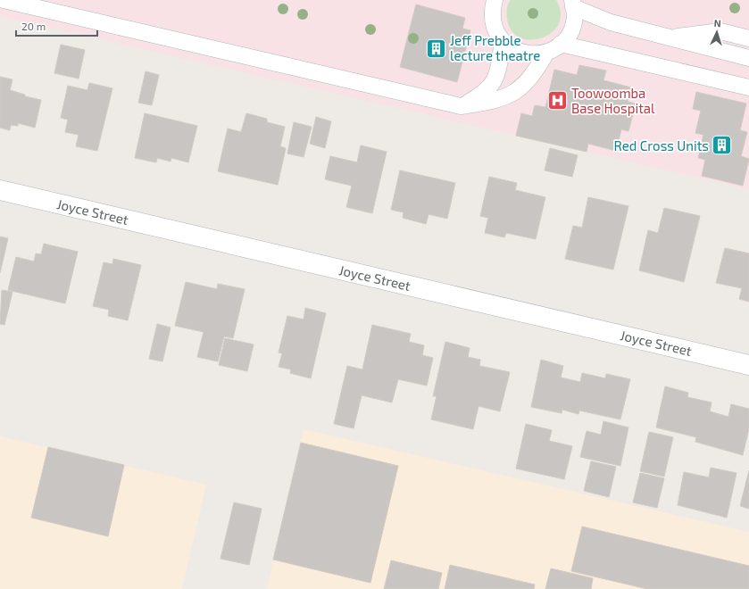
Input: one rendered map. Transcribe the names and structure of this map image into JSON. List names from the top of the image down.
{
  "streets": {
    "street": ["Joyce Street"]
  },
  "places": {
    "building": ["Jeff Prebble lecture theatre", "Red Cross Units"],
    "hospital": ["Toowoomba Base Hospital"]
  },
  "scale_bar": "20 m",
  "north": "top"
}
